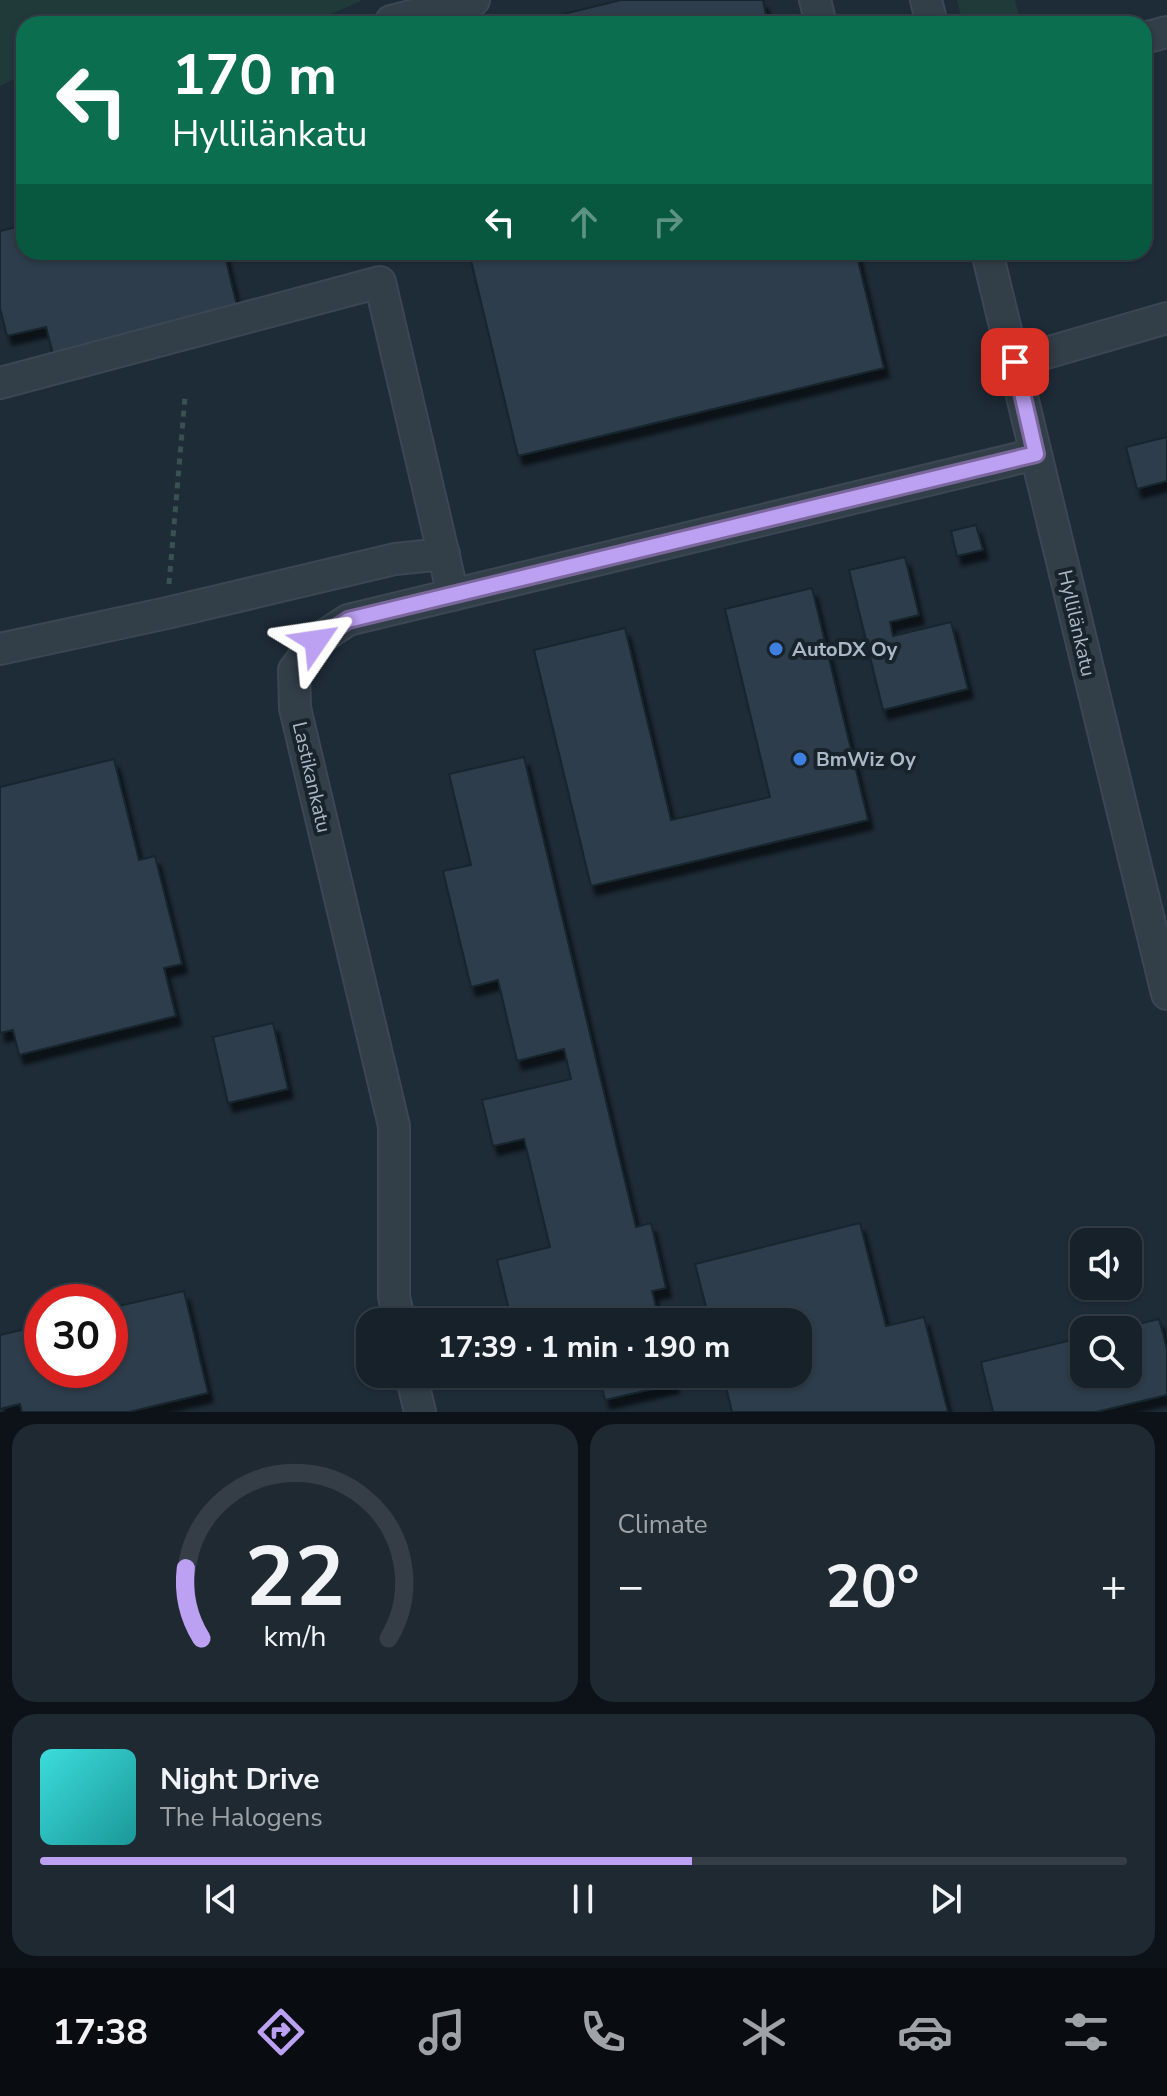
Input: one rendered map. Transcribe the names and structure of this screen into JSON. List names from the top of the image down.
{
  "streets": {
    "street": ["Hyllilänkatu", "Lastikankatu"]
  },
  "crossings": [
    ["Hyllilänkatu", "Lastikankatu"]
  ],
  "places": ["AutoDX Oy", "BmWiz Oy"],
  "page": {
    "turn": ["170 m", "Hyllilänkatu"],
    "limit": "30",
    "trip": "17:39 · 1 min · 190 m",
    "tile": "Climate",
    "heat": ["−", "20°", "+"],
    "song": ["Night Drive", "The Halogens"],
    "tabs": "17:38",
    "gauge": ["22", "km/h"]
  }
}
